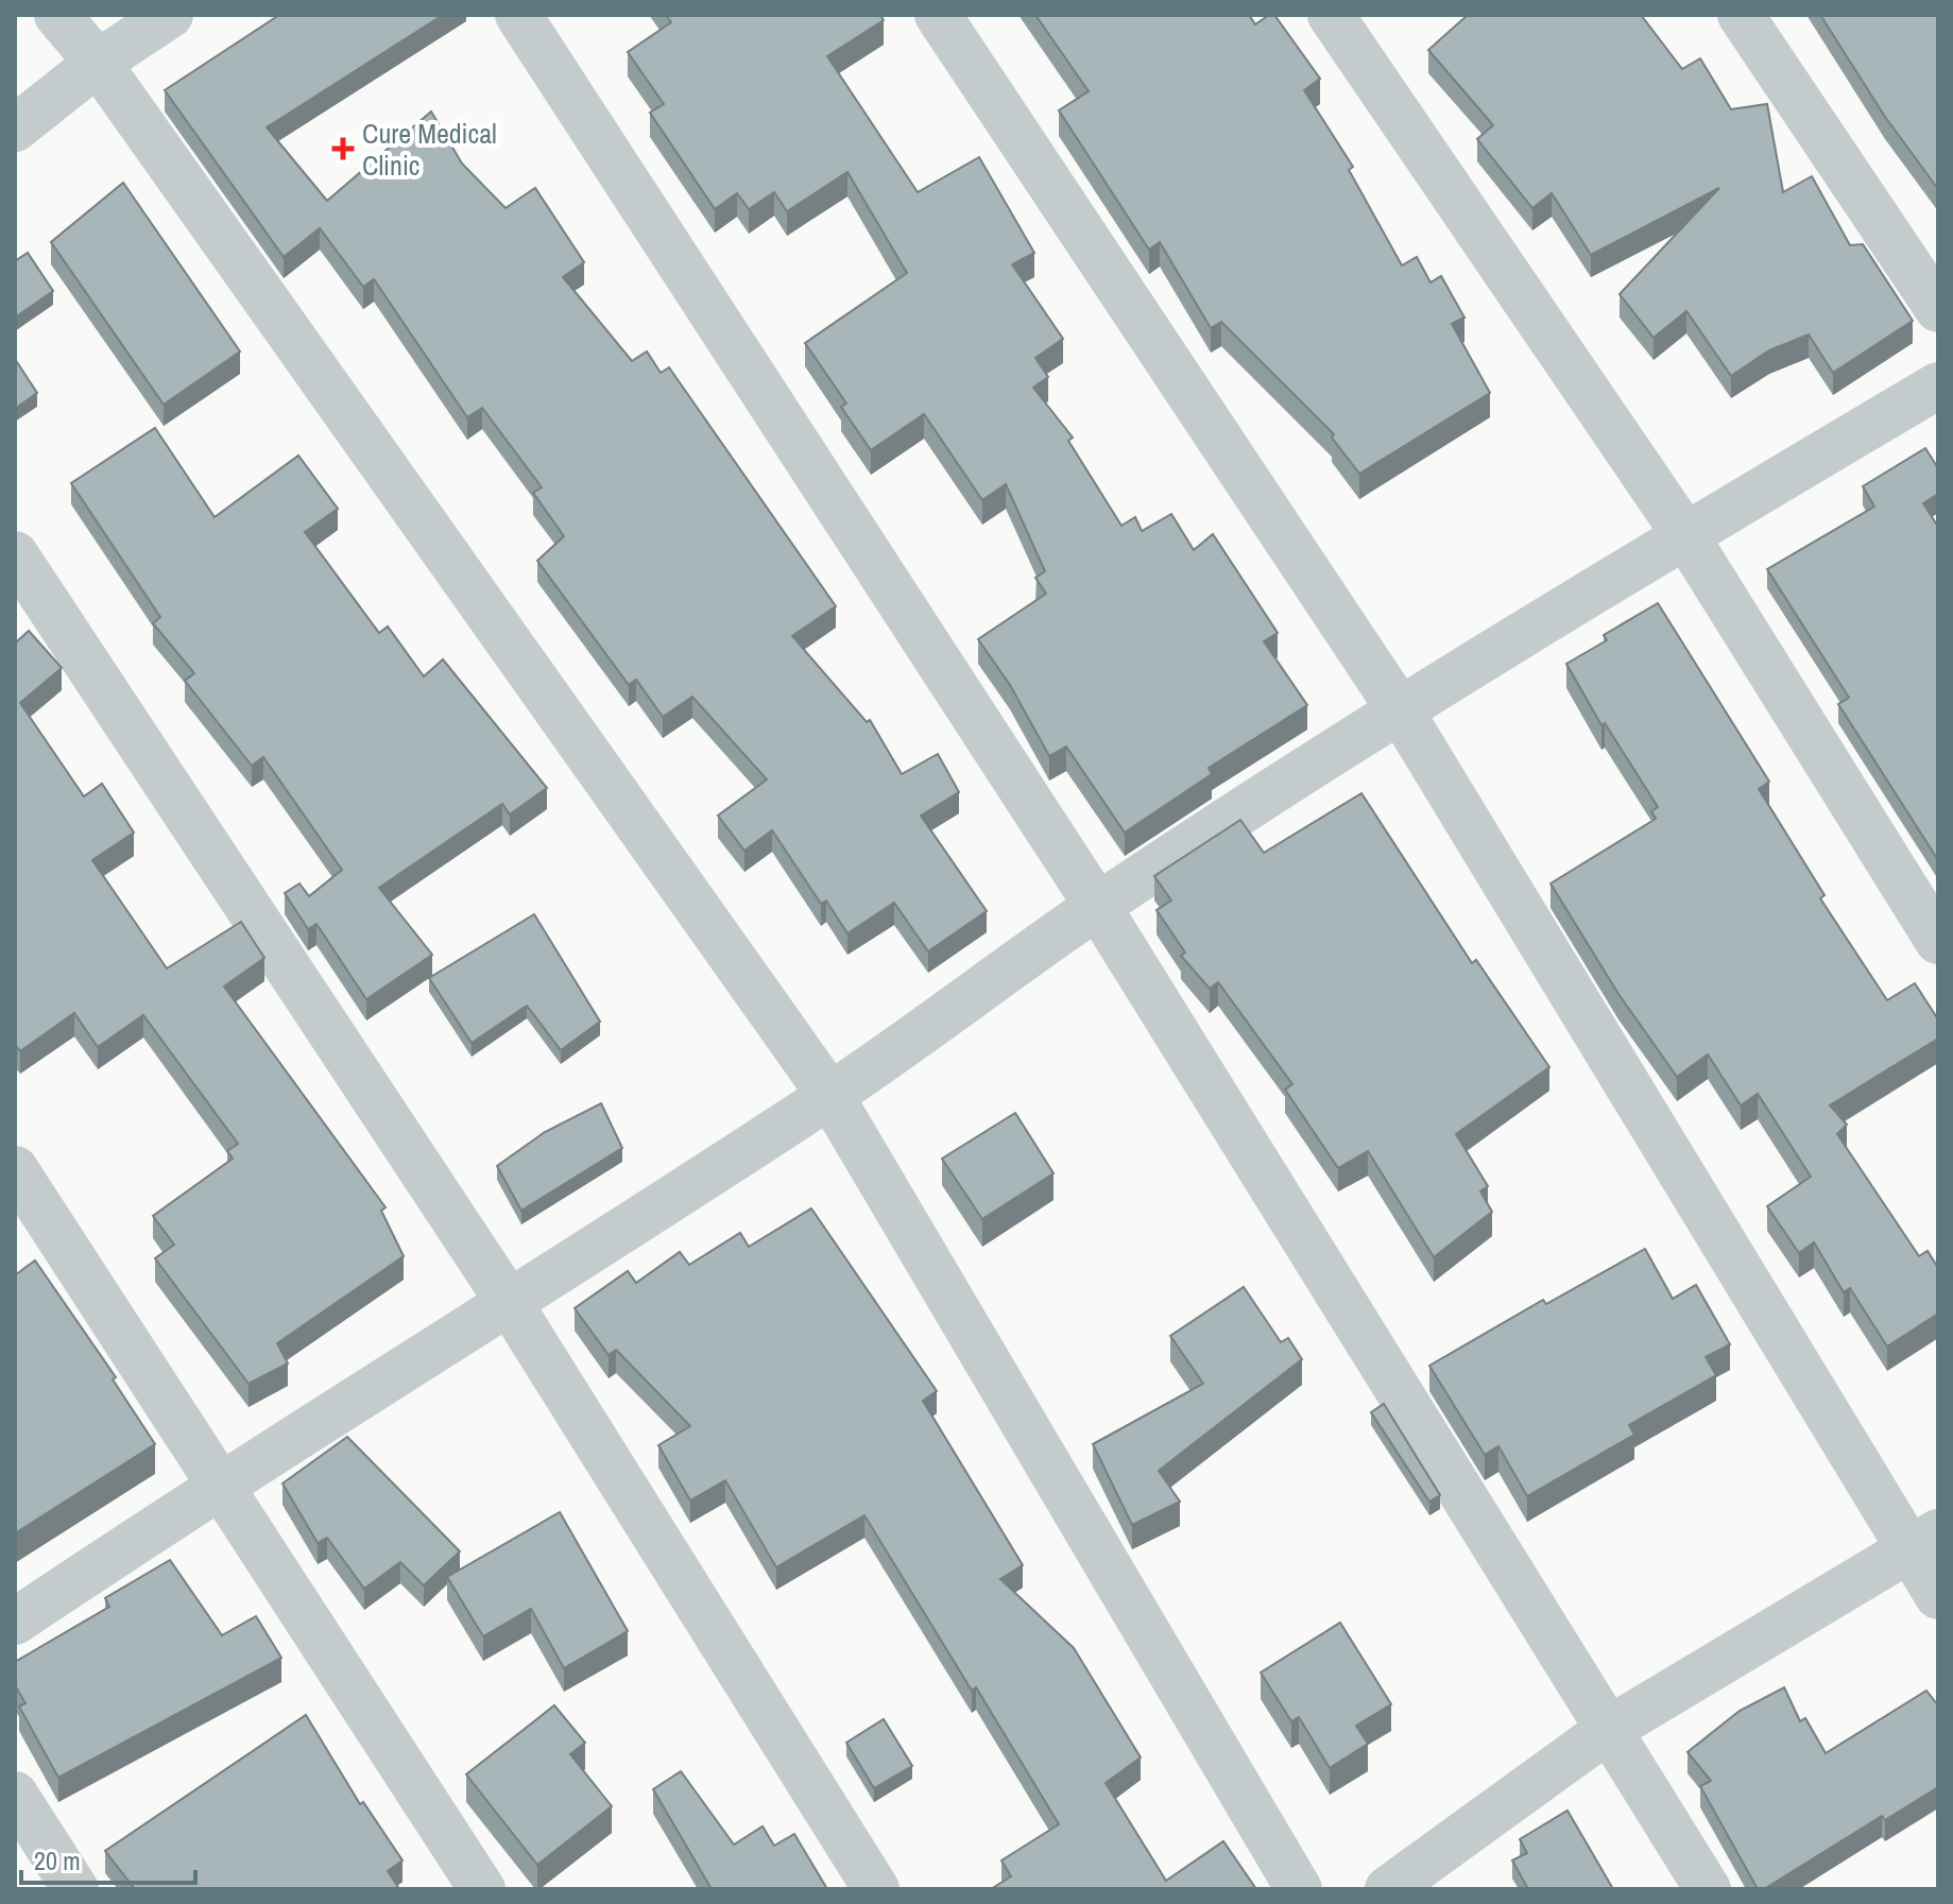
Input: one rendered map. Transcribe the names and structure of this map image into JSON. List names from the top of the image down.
{
  "places": {
    "health": ["Cure Medical Clinic"]
  },
  "scale_bar": "20 m"
}
